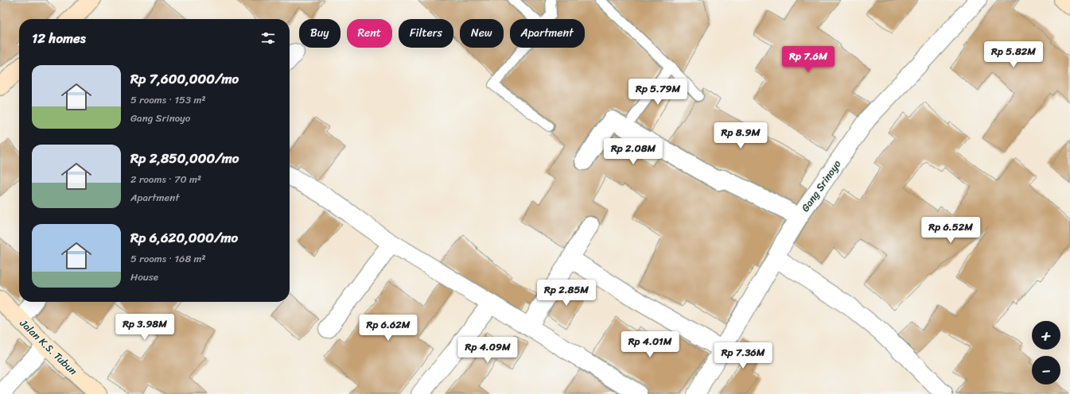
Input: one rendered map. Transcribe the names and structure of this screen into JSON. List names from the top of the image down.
{
  "streets": {
    "street": ["Gang Srinoyo", "Jalan K.S. Tubun"]
  },
  "page": {
    "chip": [
      "Buy",
      "Rent",
      "Filters",
      "New",
      "Apartment"
    ],
    "heading": "12 homes",
    "price": [
      "Rp 5.82M",
      "Rp 7.6M",
      "Rp 5.79M",
      "Rp 8.9M",
      "Rp 2.08M",
      "Rp 6.52M",
      "Rp 2.85M",
      "Rp 3.98M",
      "Rp 6.62M",
      "Rp 4.01M",
      "Rp 4.09M",
      "Rp 7.36M"
    ],
    "list": [
      {
        "name": "Rp 7,600,000/mo",
        "note": "5 rooms · 153 m² · Gang Srinoyo"
      },
      {
        "name": "Rp 2,850,000/mo",
        "note": "2 rooms · 70 m² · Apartment"
      },
      {
        "name": "Rp 6,620,000/mo",
        "note": "5 rooms · 168 m² · House"
      }
    ],
    "map_buttons": ["+", "−"]
  }
}
